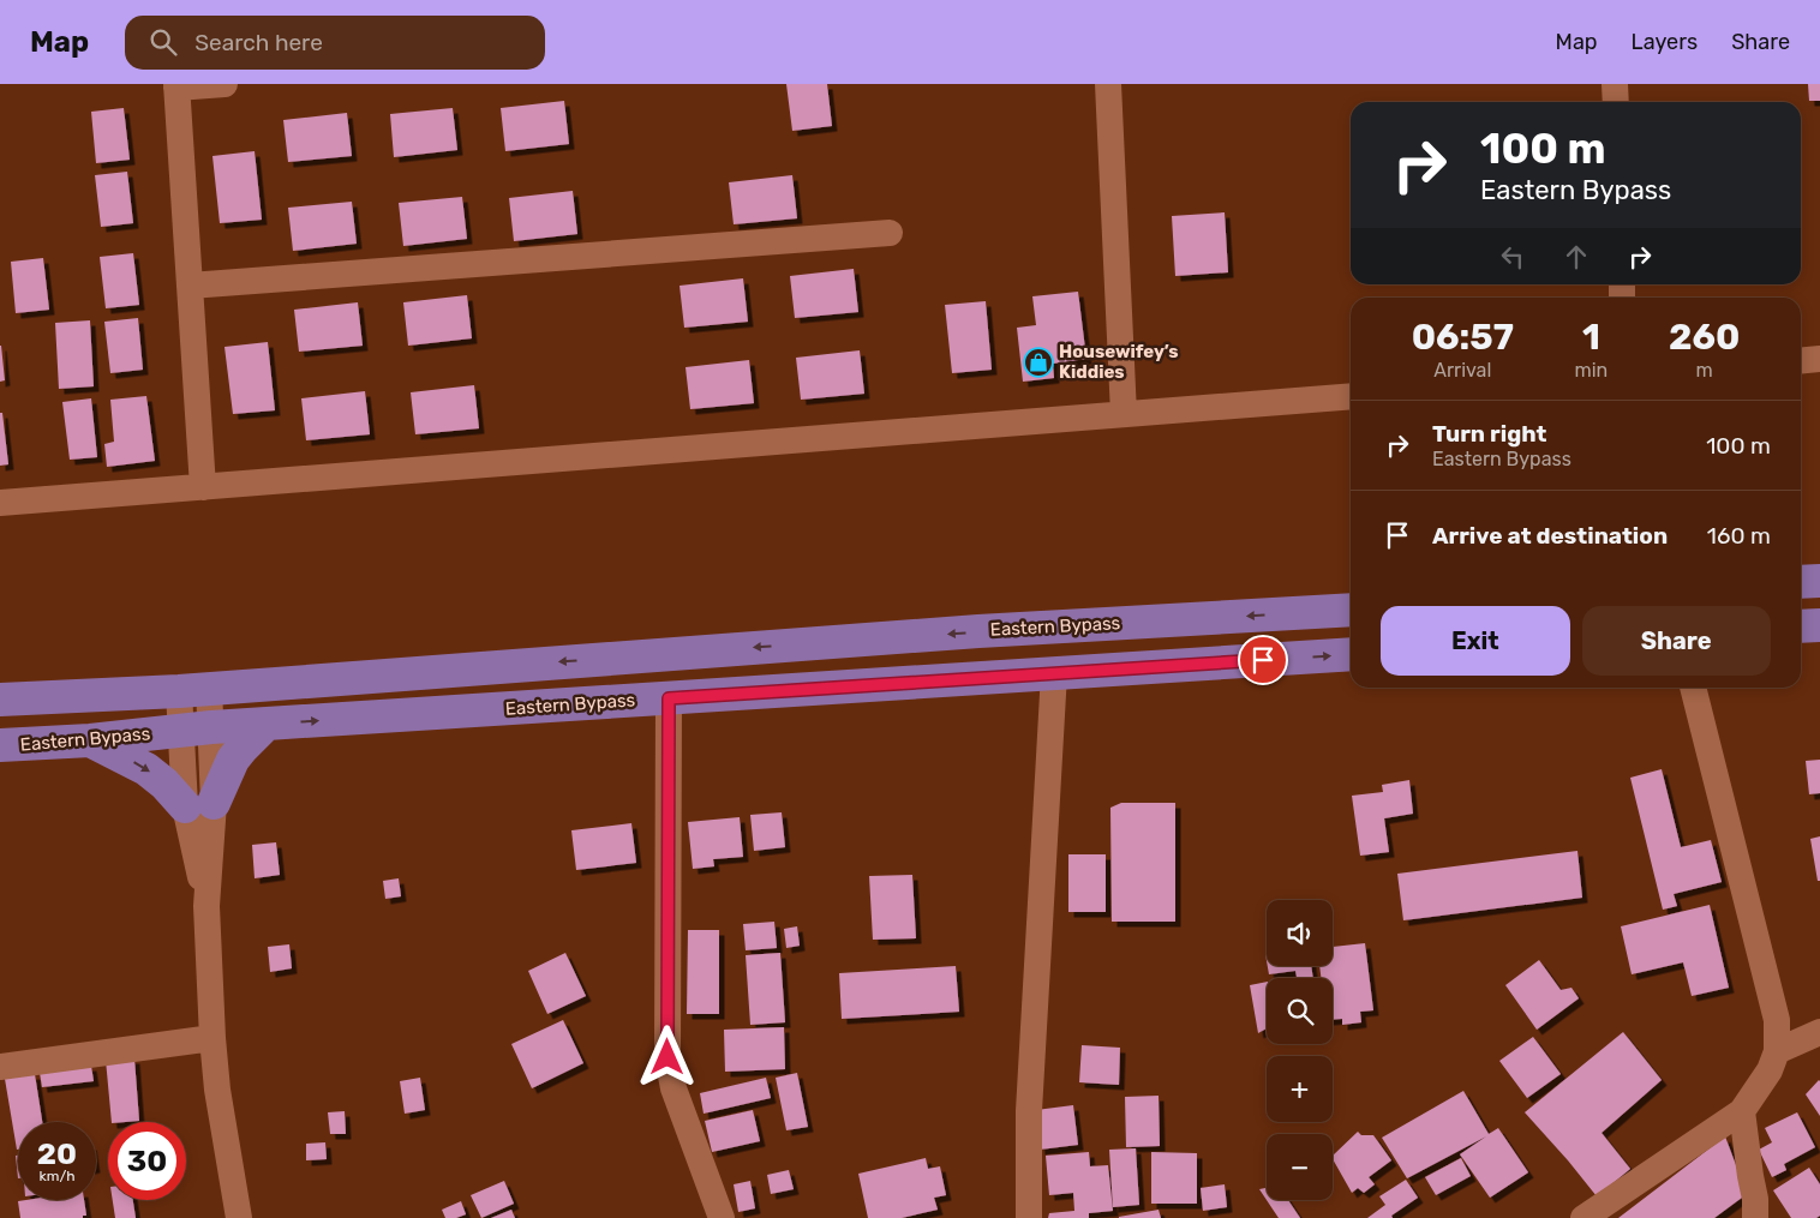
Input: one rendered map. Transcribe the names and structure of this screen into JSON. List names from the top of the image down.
{
  "streets": {
    "main road": ["Eastern Bypass"]
  },
  "places": {
    "shop": ["Housewifey’s Kiddies"]
  },
  "page": {
    "header": "Map",
    "search": "Search here",
    "nav": ["Map", "Layers", "Share"],
    "turn": ["100 m", "Eastern Bypass"],
    "eta": [
      "06:57",
      "Arrival",
      "1",
      "min",
      "260",
      "m"
    ],
    "list": [
      {
        "name": "Turn right",
        "note": "Eastern Bypass",
        "value": "100 m"
      },
      {
        "name": "Arrive at destination",
        "value": "160 m"
      }
    ],
    "buttons": ["Exit", "Share"],
    "map_buttons": ["+", "−"],
    "speed": "20 km/h",
    "limit": "30"
  }
}
